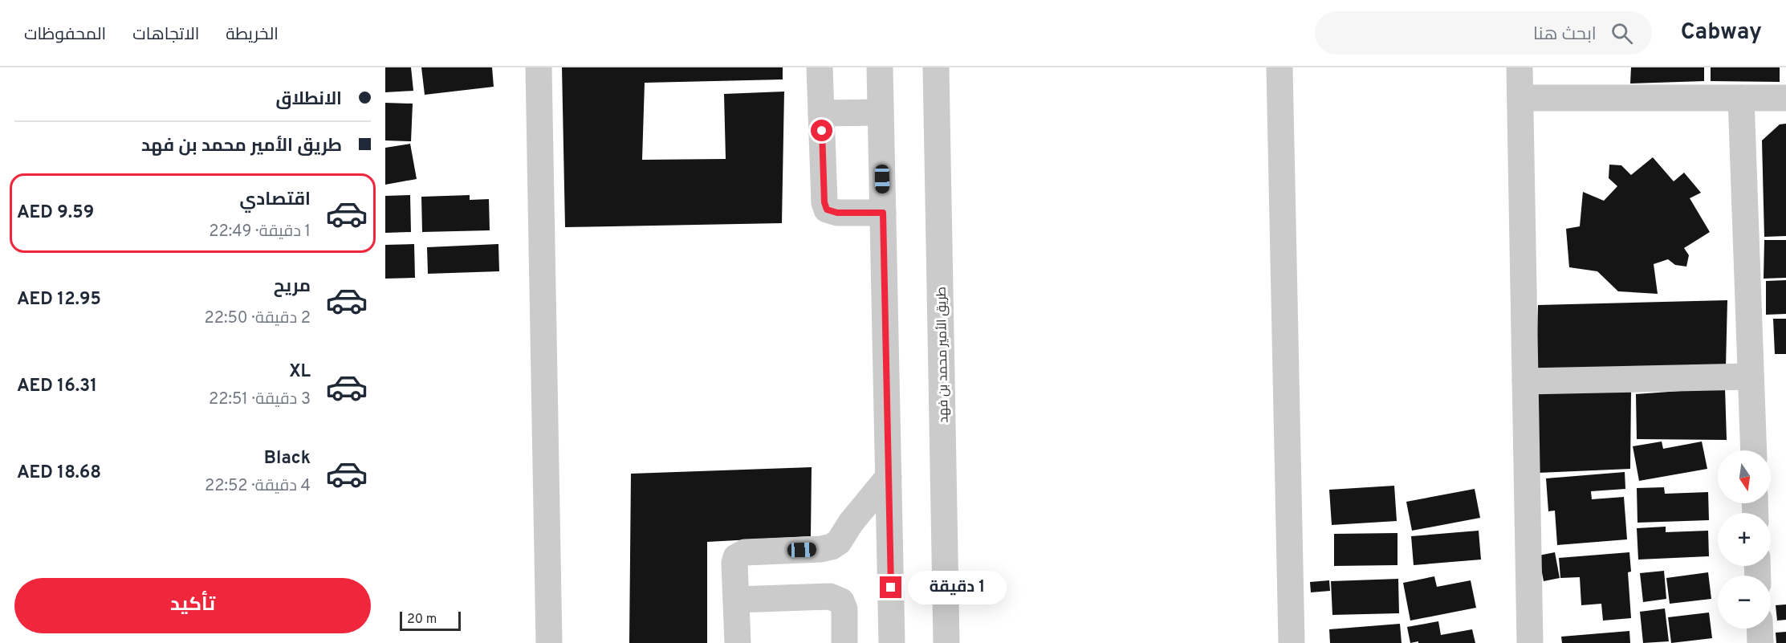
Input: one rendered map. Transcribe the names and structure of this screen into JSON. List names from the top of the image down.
{
  "streets": {
    "street": ["طريق الأمير محمد بن فهد"]
  },
  "scale_bar": "20 m",
  "north": "bottom",
  "page": {
    "header": "Cabway",
    "search": "ابحث هنا",
    "nav": ["الخريطة", "الاتجاهات", "المحفوظات"],
    "banner": ["الانطلاق", "طريق الأمير محمد بن فهد"],
    "list": [
      {
        "name": "اقتصادي",
        "note": "1 دقيقة · 22:49",
        "value": "AED 9.59"
      },
      {
        "name": "مريح",
        "note": "2 دقيقة · 22:50",
        "value": "AED 12.95"
      },
      {
        "name": "XL",
        "note": "3 دقيقة · 22:51",
        "value": "AED 16.31"
      },
      {
        "name": "Black",
        "note": "4 دقيقة · 22:52",
        "value": "AED 18.68"
      }
    ],
    "map_buttons": ["+", "−"],
    "buttons": "تأكيد",
    "bubble": "1 دقيقة",
    "scale": "20 m"
  }
}
